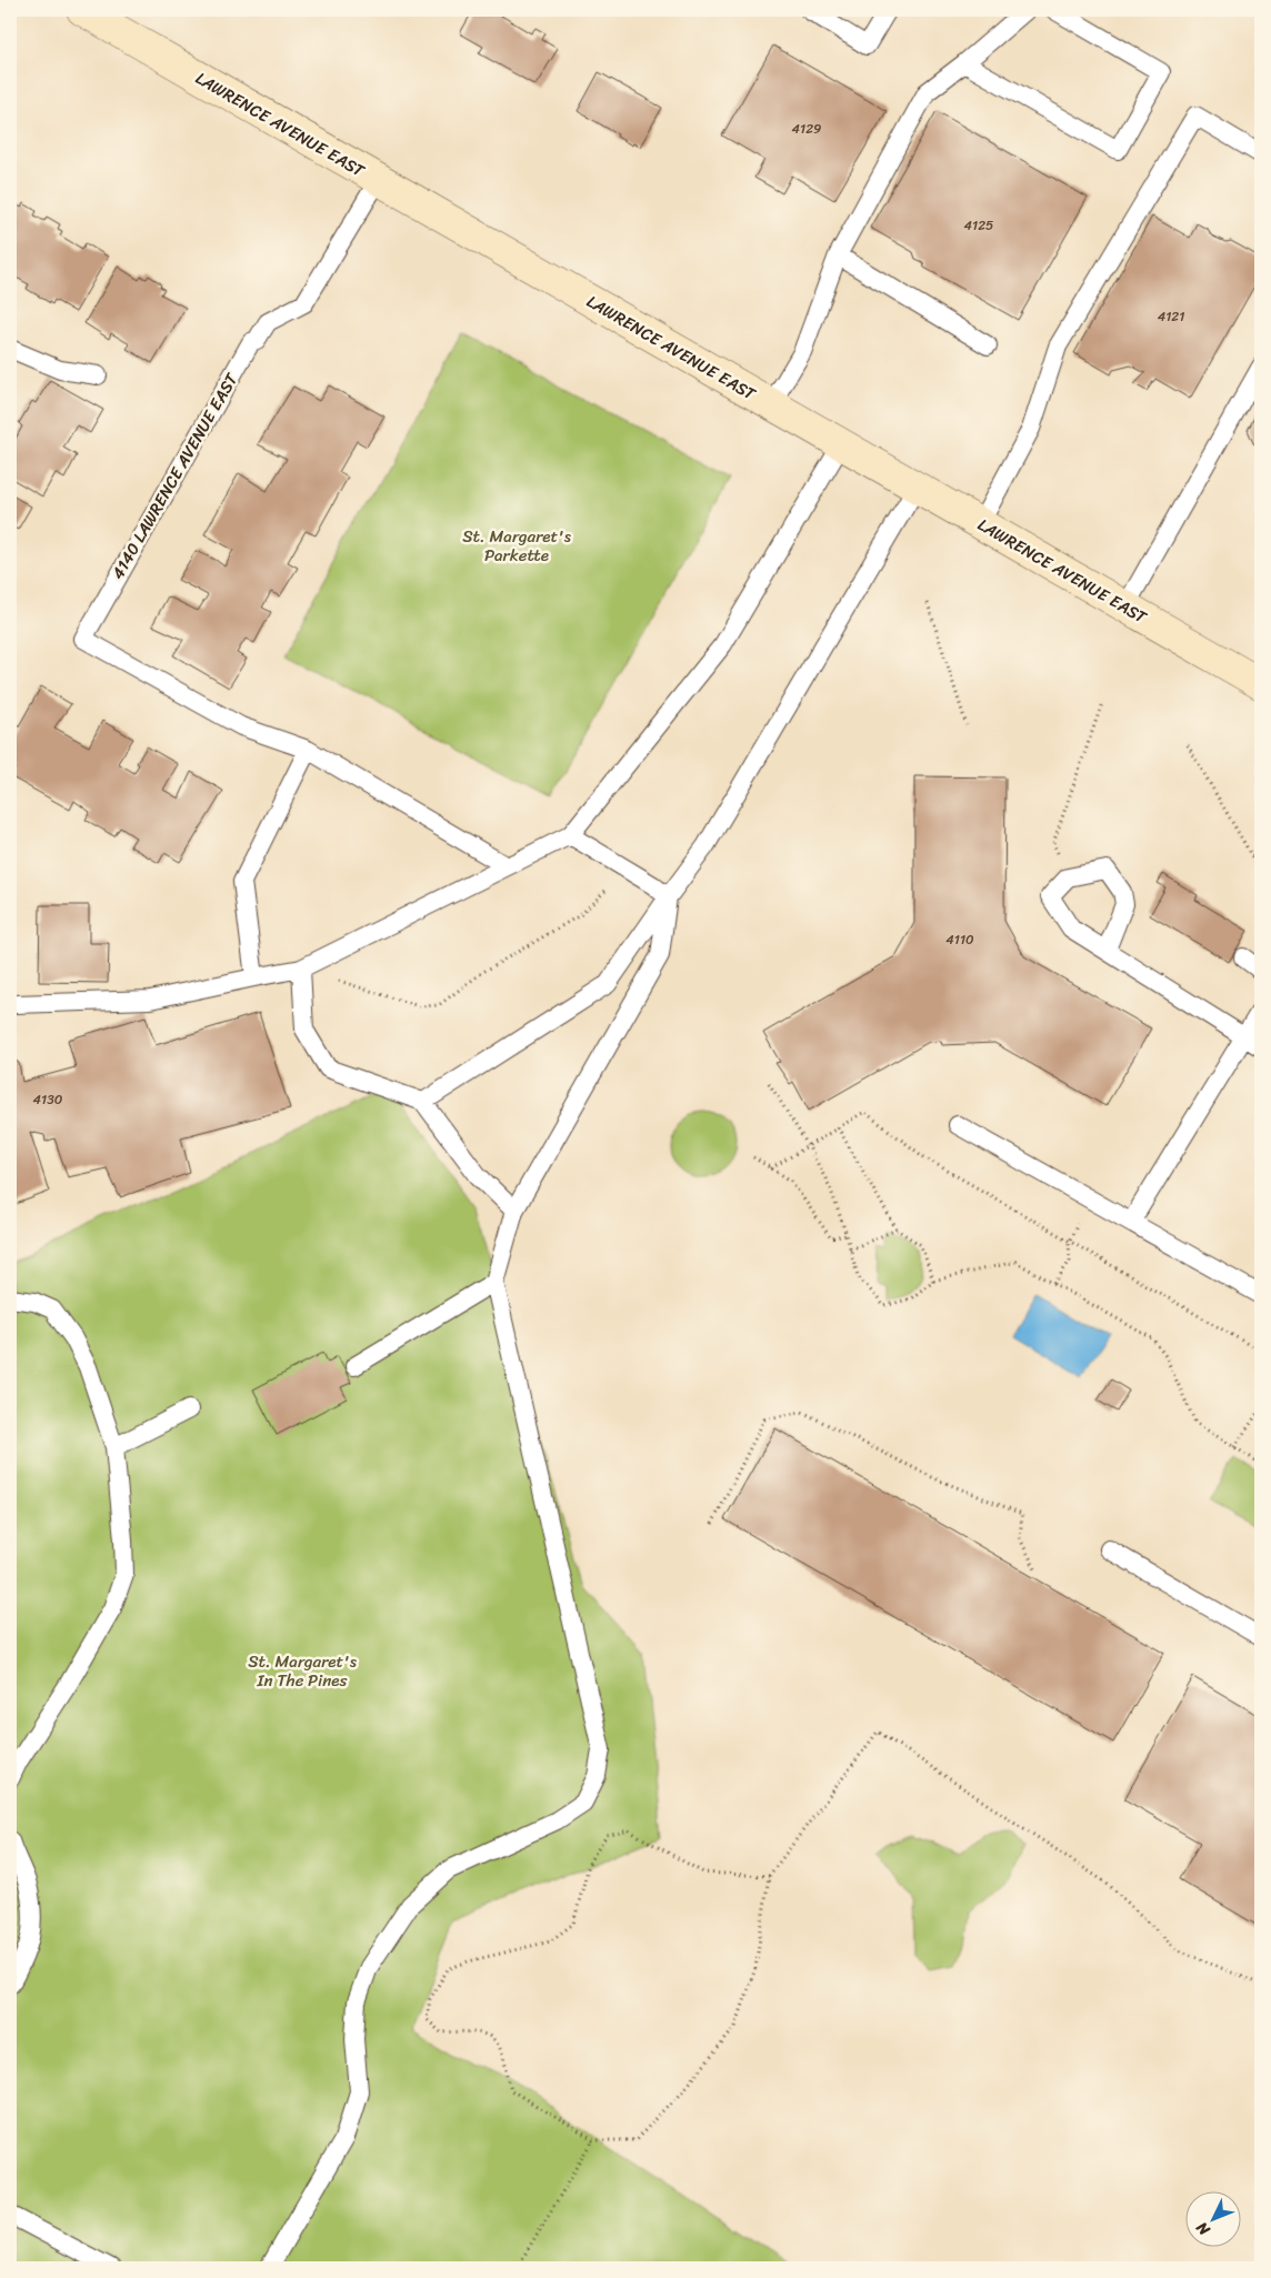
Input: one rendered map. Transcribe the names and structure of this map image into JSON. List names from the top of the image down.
{
  "streets": {
    "main road": ["LAWRENCE AVENUE EAST"],
    "lane": ["4140 LAWRENCE AVENUE EAST"]
  },
  "crossings": [
    ["LAWRENCE AVENUE EAST", "4140 LAWRENCE AVENUE EAST"]
  ],
  "parks": ["St. Margaret's Parkette", "St. Margaret's In The Pines"],
  "house_numbers": [
    "4129",
    "4125",
    "4121",
    "4110",
    "4130"
  ],
  "north": "bottom left"
}
